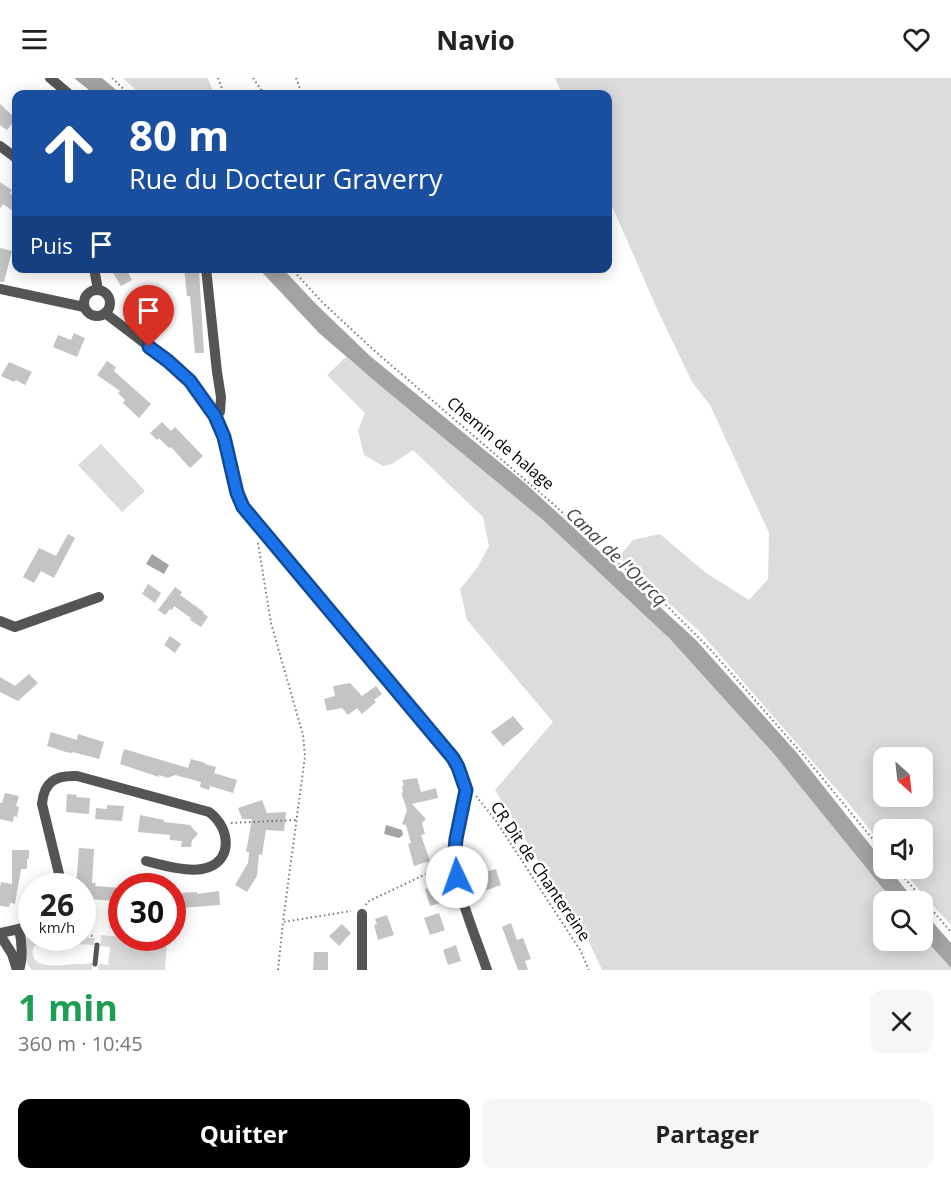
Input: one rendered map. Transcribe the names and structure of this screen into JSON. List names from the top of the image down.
{
  "streets": {
    "path": ["Chemin de halage", "CR Dit de Chantereine"]
  },
  "water": ["Canal de l'Ourcq"],
  "north": "bottom right",
  "page": {
    "header": "Navio",
    "turn": ["80 m", "Rue du Docteur Graverry"],
    "then": "Puis",
    "speed": "26 km/h",
    "limit": "30",
    "heading": ["1 min", "360 m · 10:45"],
    "buttons": ["Quitter", "Partager"]
  }
}
